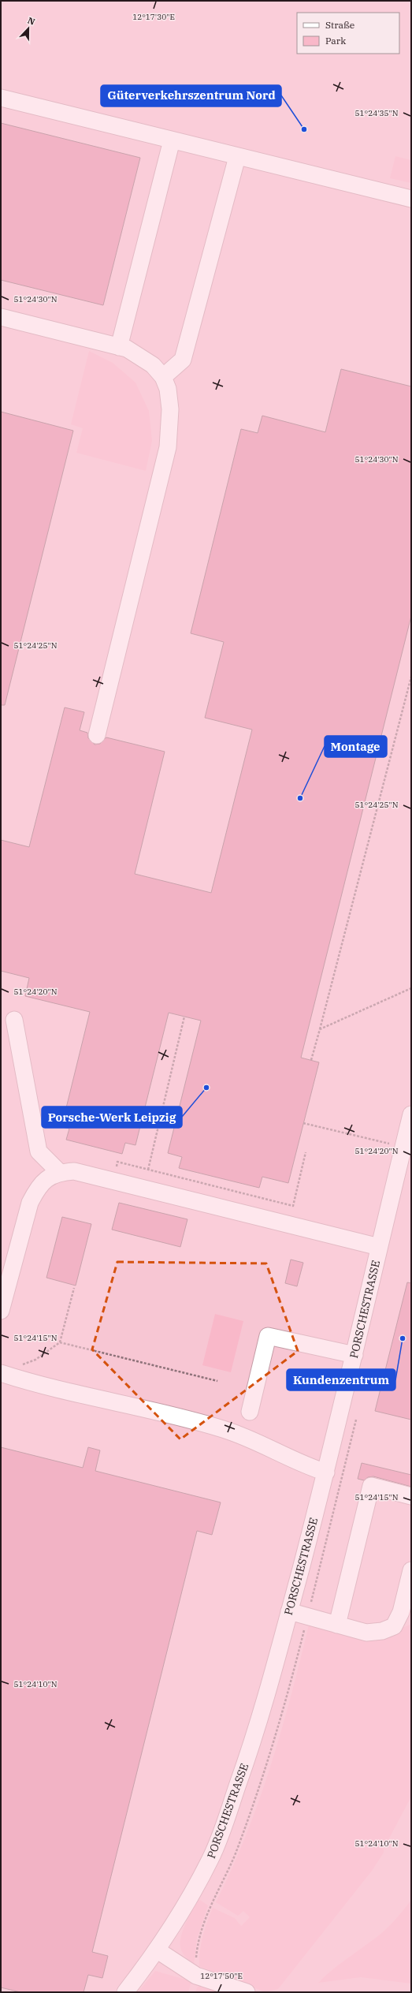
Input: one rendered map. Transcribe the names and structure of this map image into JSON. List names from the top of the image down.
{
  "streets": {
    "street": ["PORSCHESTRASSE"]
  },
  "places": [
    "Güterverkehrszentrum Nord",
    "Montage",
    "Porsche-Werk Leipzig",
    "Kundenzentrum"
  ],
  "legend": ["Straße", "Park"],
  "north": "top",
  "coordinates": [
    "12°17'30\"E",
    "51°24'35\"N",
    "51°24'30\"N",
    "51°24'25\"N",
    "51°24'20\"N",
    "51°24'15\"N",
    "51°24'10\"N",
    "12°17'50\"E"
  ]
}
